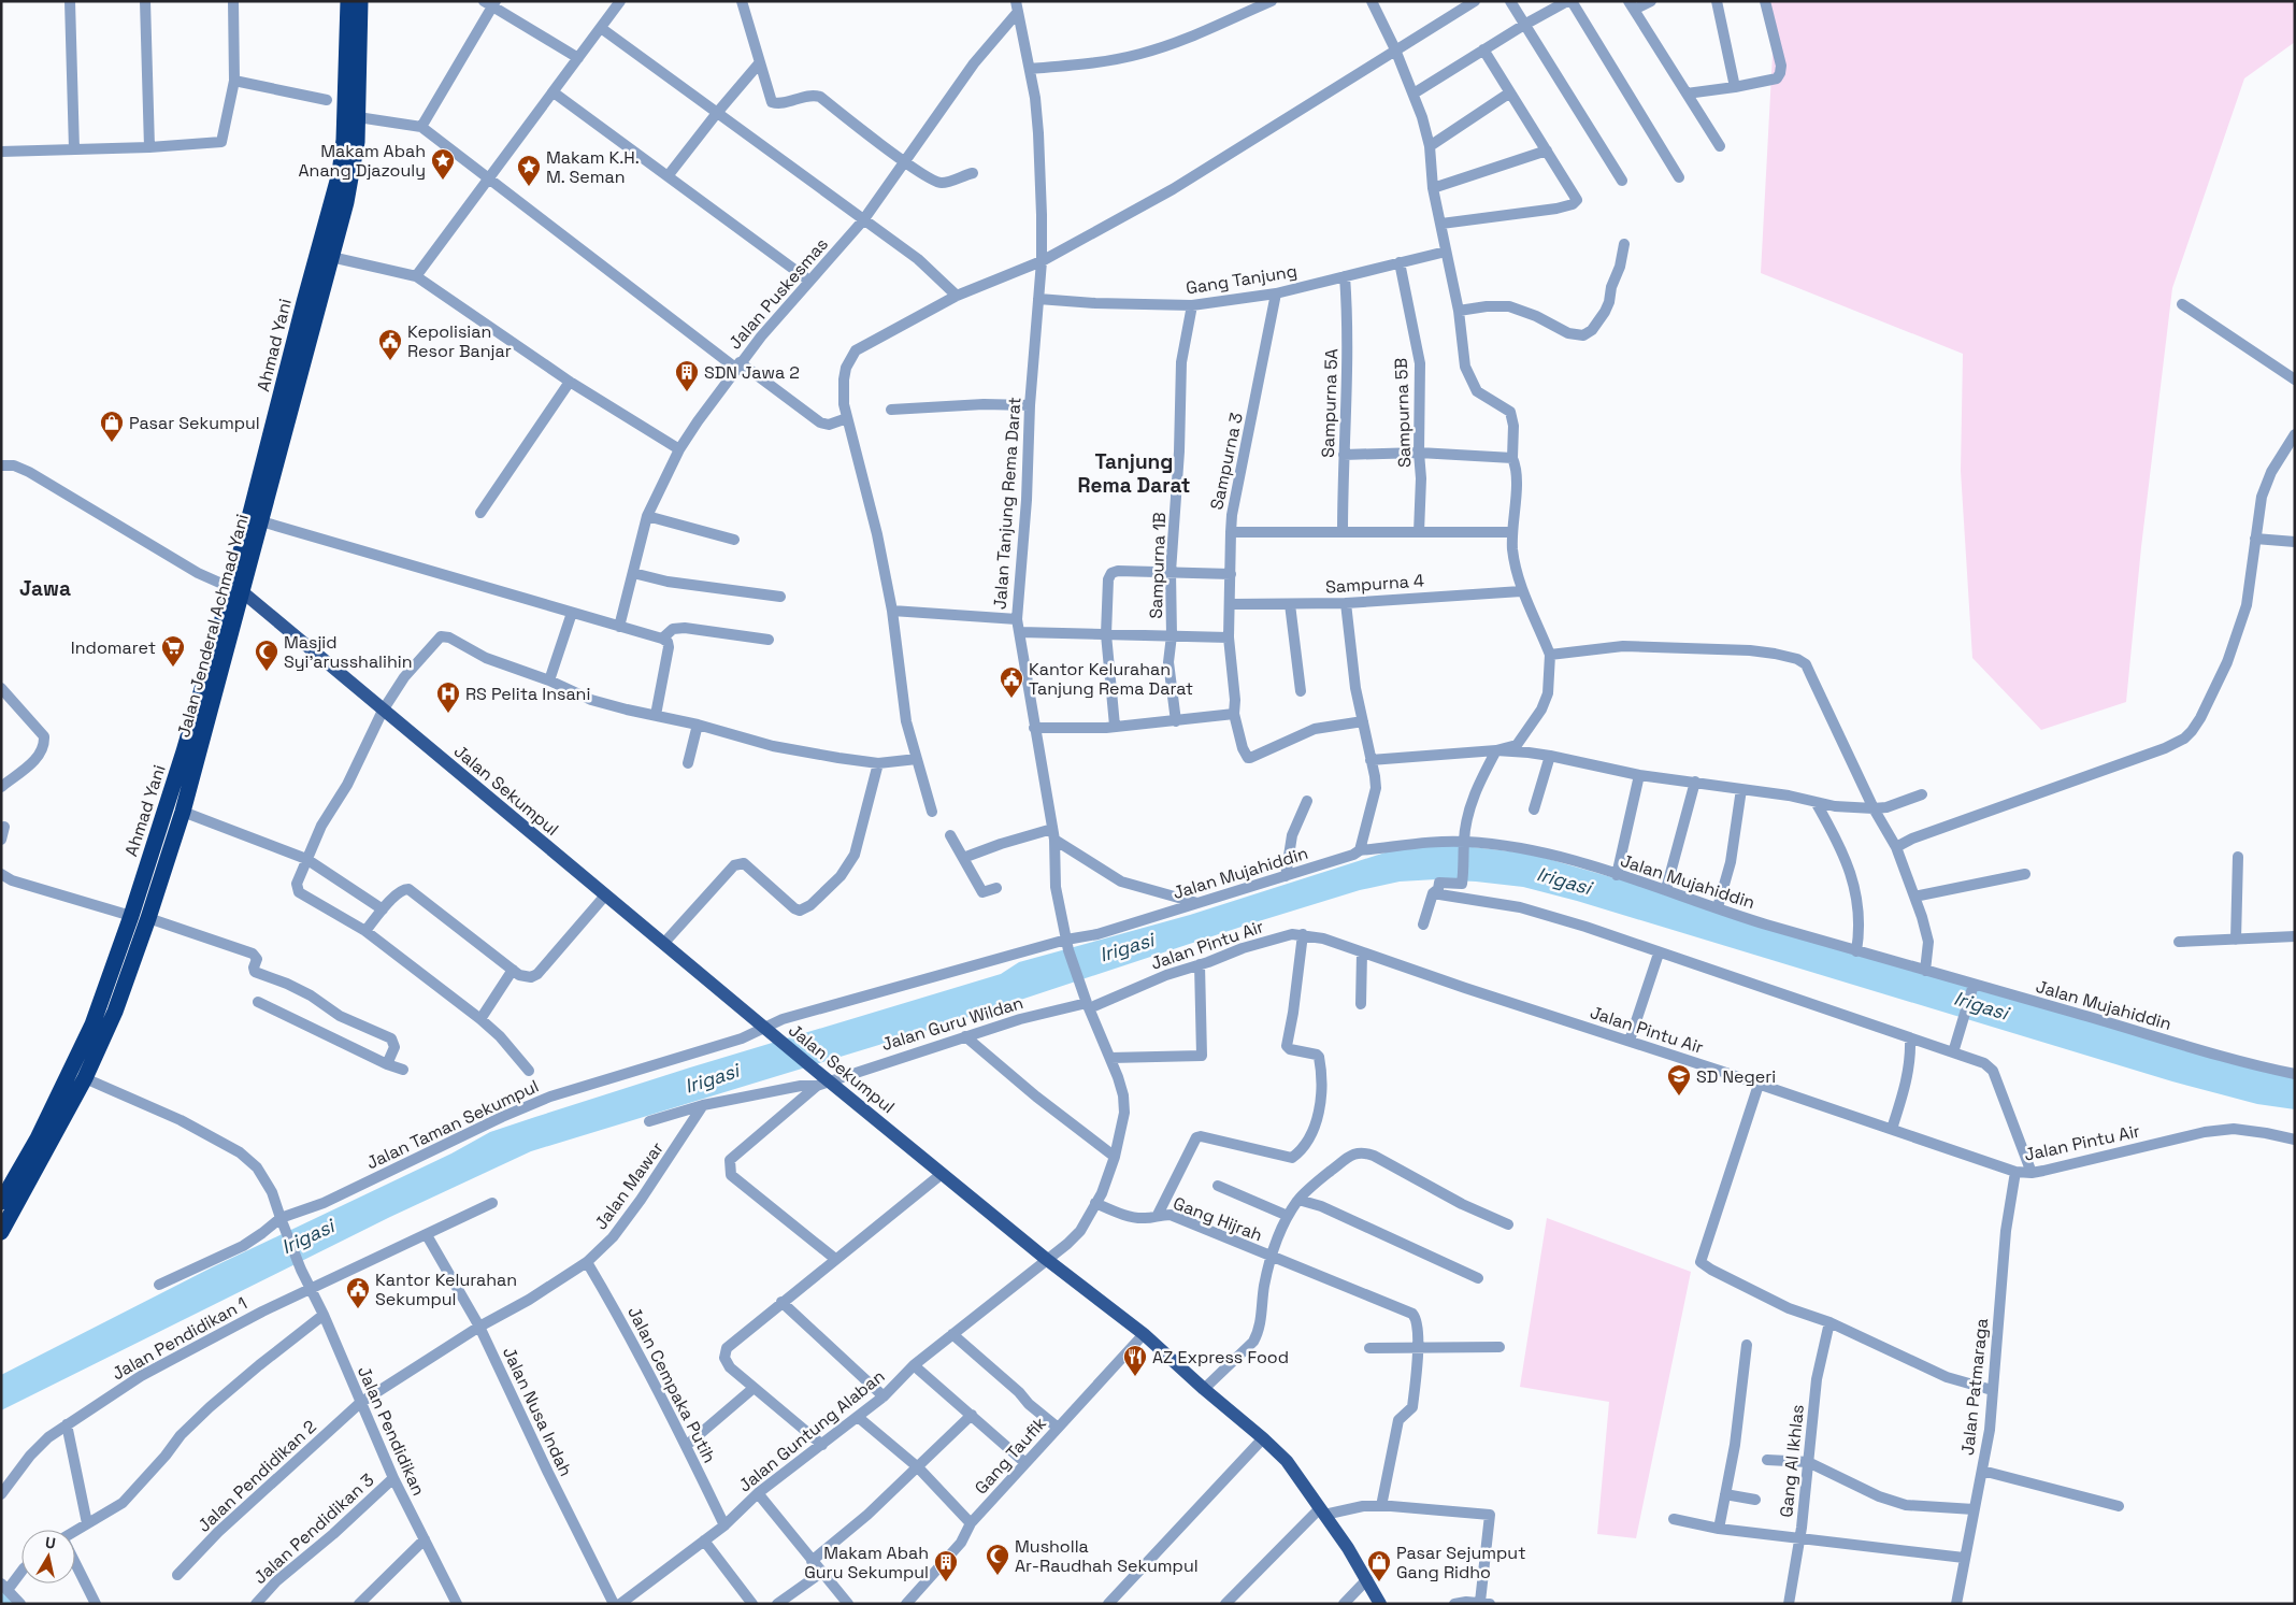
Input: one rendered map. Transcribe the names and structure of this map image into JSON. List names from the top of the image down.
{
  "streets": {
    "highway": ["Ahmad Yani", "Jalan Jenderal Achmad Yani"],
    "main road": ["Jalan Sekumpul"],
    "street": [
      "Gang Tanjung",
      "Jalan Puskesmas",
      "Sampurna 5A",
      "Sampurna 5B",
      "Sampurna 3",
      "Jalan Tanjung Rema Darat",
      "Sampurna 1B",
      "Sampurna 4",
      "Jalan Mujahiddin",
      "Jalan Pintu Air",
      "Jalan Guru Wildan",
      "Jalan Taman Sekumpul",
      "Jalan Mawar",
      "Gang Hijrah",
      "Jalan Pendidikan 1",
      "Jalan Cempaka Putih",
      "Jalan Patmaraga",
      "Jalan Nusa Indah",
      "Jalan Pendidikan",
      "Jalan Guntung Alaban",
      "Gang Taufik",
      "Gang Al Ikhlas",
      "Jalan Pendidikan 2",
      "Jalan Pendidikan 3"
    ]
  },
  "crossings": [
    ["Gang Tanjung", "Sampurna 5A"],
    ["Gang Tanjung", "Sampurna 5B"],
    ["Gang Tanjung", "Sampurna 3"],
    ["Gang Tanjung", "Jalan Tanjung Rema Darat"],
    ["Gang Tanjung", "Sampurna 1B"],
    ["Jalan Puskesmas", "Jalan Tanjung Rema Darat"],
    ["Ahmad Yani", "Jalan Jenderal Achmad Yani"],
    ["Ahmad Yani", "Jalan Sekumpul"],
    ["Sampurna 3", "Sampurna 4"],
    ["Jalan Tanjung Rema Darat", "Jalan Sekumpul"],
    ["Jalan Tanjung Rema Darat", "Jalan Mujahiddin"],
    ["Jalan Tanjung Rema Darat", "Jalan Pintu Air"],
    ["Jalan Tanjung Rema Darat", "Jalan Guru Wildan"],
    ["Jalan Tanjung Rema Darat", "Gang Hijrah"],
    ["Jalan Tanjung Rema Darat", "Jalan Guntung Alaban"],
    ["Jalan Jenderal Achmad Yani", "Jalan Sekumpul"],
    ["Jalan Jenderal Achmad Yani", "Jalan Pendidikan"],
    ["Jalan Sekumpul", "Jalan Mujahiddin"],
    ["Jalan Sekumpul", "Jalan Guru Wildan"],
    ["Jalan Sekumpul", "Jalan Taman Sekumpul"],
    ["Jalan Sekumpul", "Gang Hijrah"],
    ["Jalan Sekumpul", "Jalan Guntung Alaban"],
    ["Jalan Sekumpul", "Gang Taufik"],
    ["Jalan Mujahiddin", "Jalan Taman Sekumpul"],
    ["Jalan Pintu Air", "Jalan Guru Wildan"],
    ["Jalan Pintu Air", "Jalan Patmaraga"],
    ["Jalan Taman Sekumpul", "Jalan Pendidikan"],
    ["Jalan Mawar", "Jalan Cempaka Putih"],
    ["Jalan Mawar", "Jalan Nusa Indah"],
    ["Jalan Mawar", "Jalan Pendidikan"],
    ["Jalan Mawar", "Jalan Pendidikan 2"],
    ["Jalan Pendidikan 1", "Jalan Nusa Indah"],
    ["Jalan Pendidikan 1", "Jalan Pendidikan"],
    ["Jalan Cempaka Putih", "Jalan Guntung Alaban"],
    ["Jalan Pendidikan", "Jalan Pendidikan 2"],
    ["Jalan Pendidikan", "Jalan Pendidikan 3"]
  ],
  "districts": ["Tanjung Rema Darat", "Jawa"],
  "water": ["Irigasi"],
  "places": {
    "place": ["Makam Abah Anang Djazouly", "Makam K.H. M. Seman"],
    "public building": ["Kepolisian Resor Banjar", "Kantor Kelurahan Tanjung Rema Darat", "Kantor Kelurahan Sekumpul"],
    "building": ["SDN Jawa 2", "Makam Abah Guru Sekumpul"],
    "shop": ["Pasar Sekumpul", "Pasar Sejumput Gang Ridho"],
    "supermarket": ["Indomaret"],
    "mosque": ["Masjid Syi'arusshalihin", "Musholla Ar-Raudhah Sekumpul"],
    "hospital": ["RS Pelita Insani"],
    "school or university": ["SD Negeri"],
    "restaurant": ["AZ Express Food"]
  },
  "north": "top"
}
